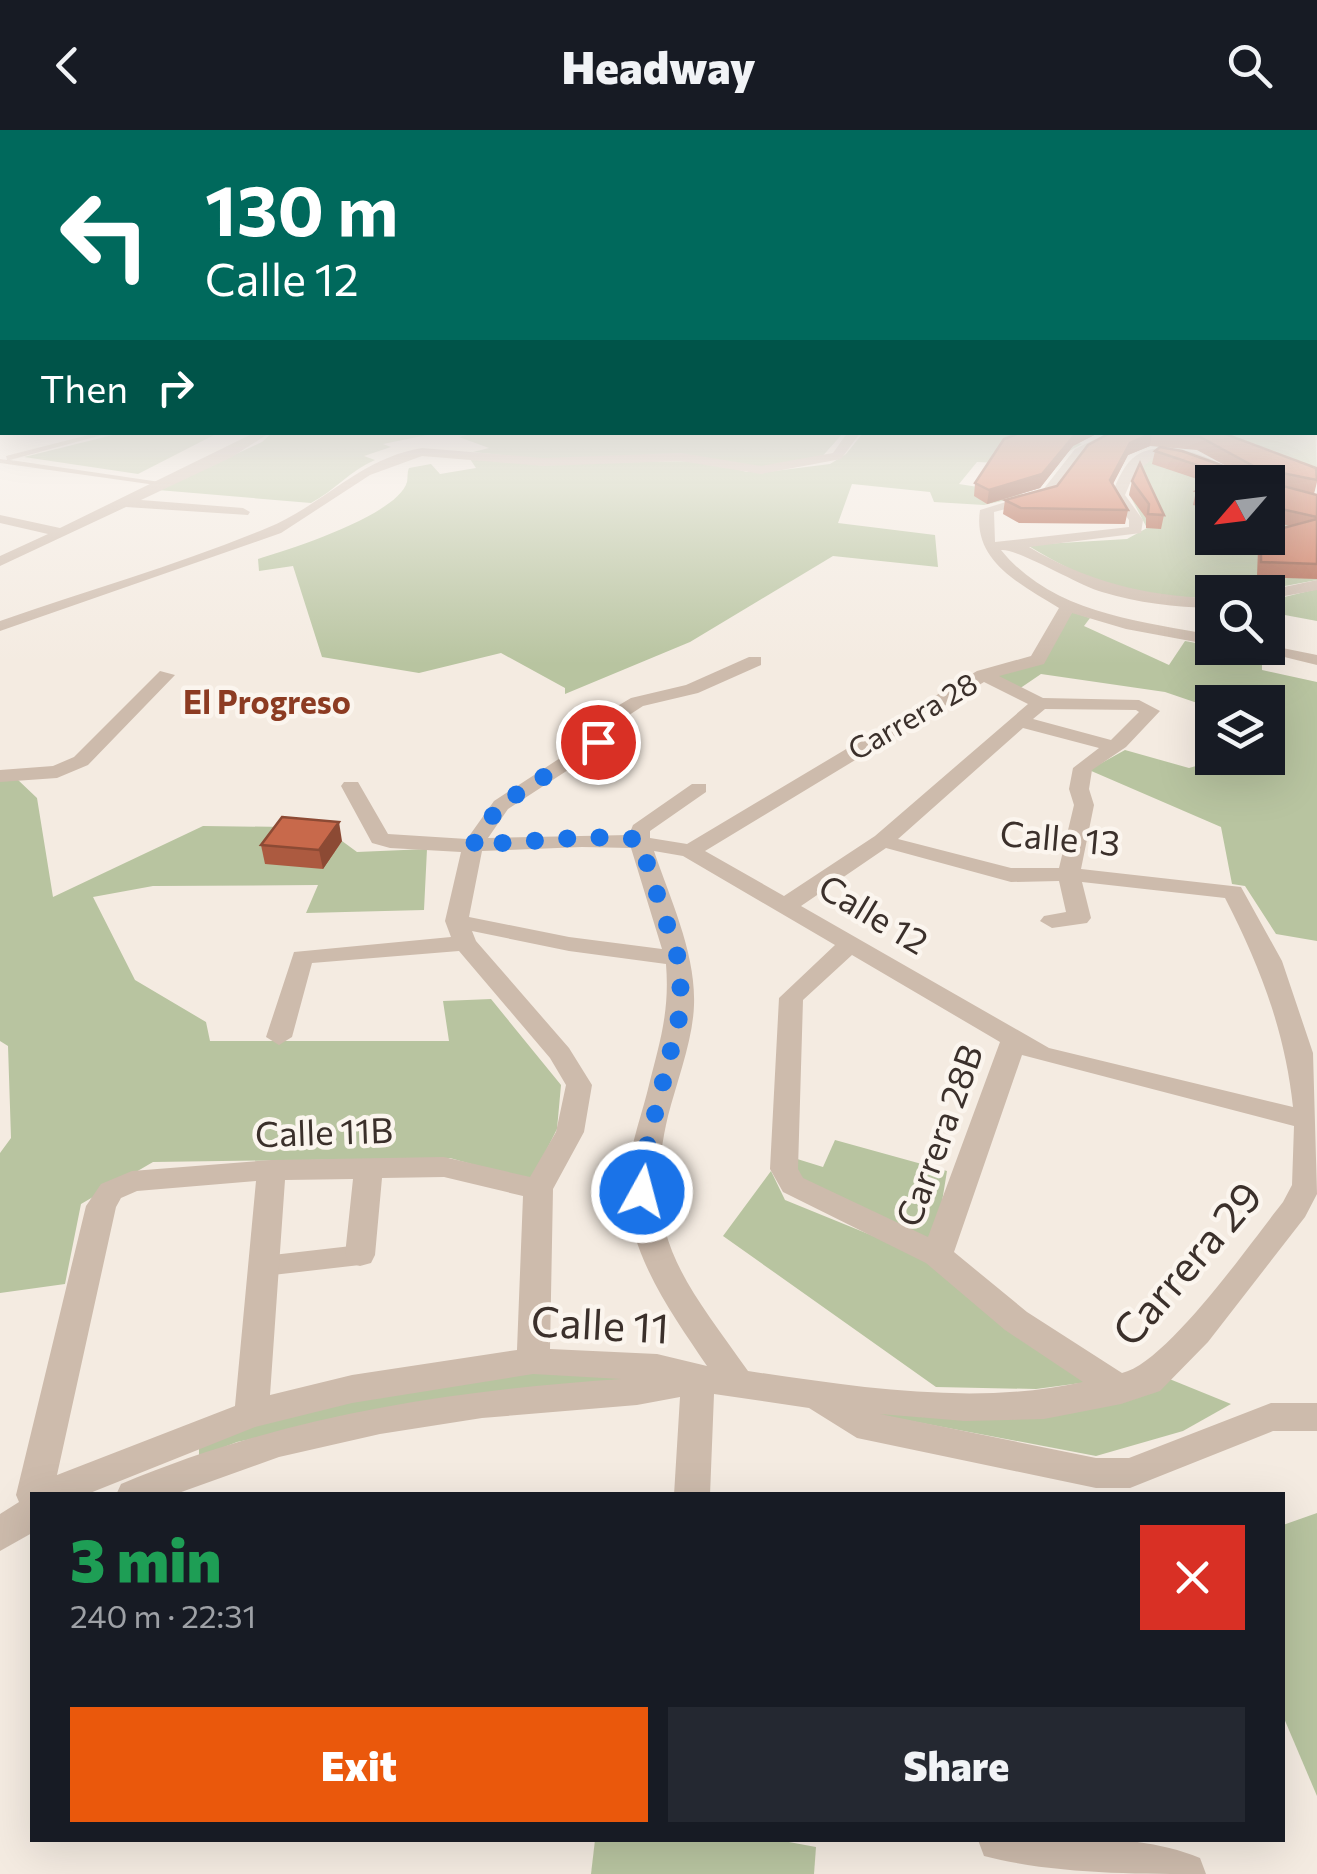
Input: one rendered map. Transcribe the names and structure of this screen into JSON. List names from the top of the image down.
{
  "streets": {
    "street": [
      "Carrera 28",
      "Calle 13",
      "Calle 12",
      "Calle 11B",
      "Carrera 28B",
      "Carrera 29",
      "Calle 11"
    ]
  },
  "crossings": [
    ["Carrera 28", "Calle 12"],
    ["Calle 13", "Carrera 29"],
    ["Calle 12", "Carrera 28B"],
    ["Calle 12", "Carrera 29"],
    ["Carrera 29", "Calle 11"]
  ],
  "districts": ["El Progreso"],
  "north": "bottom left",
  "page": {
    "header": "Headway",
    "turn": ["130 m", "Calle 12"],
    "then": "Then",
    "heading": ["3 min", "240 m · 22:31"],
    "buttons": ["Exit", "Share"]
  }
}
